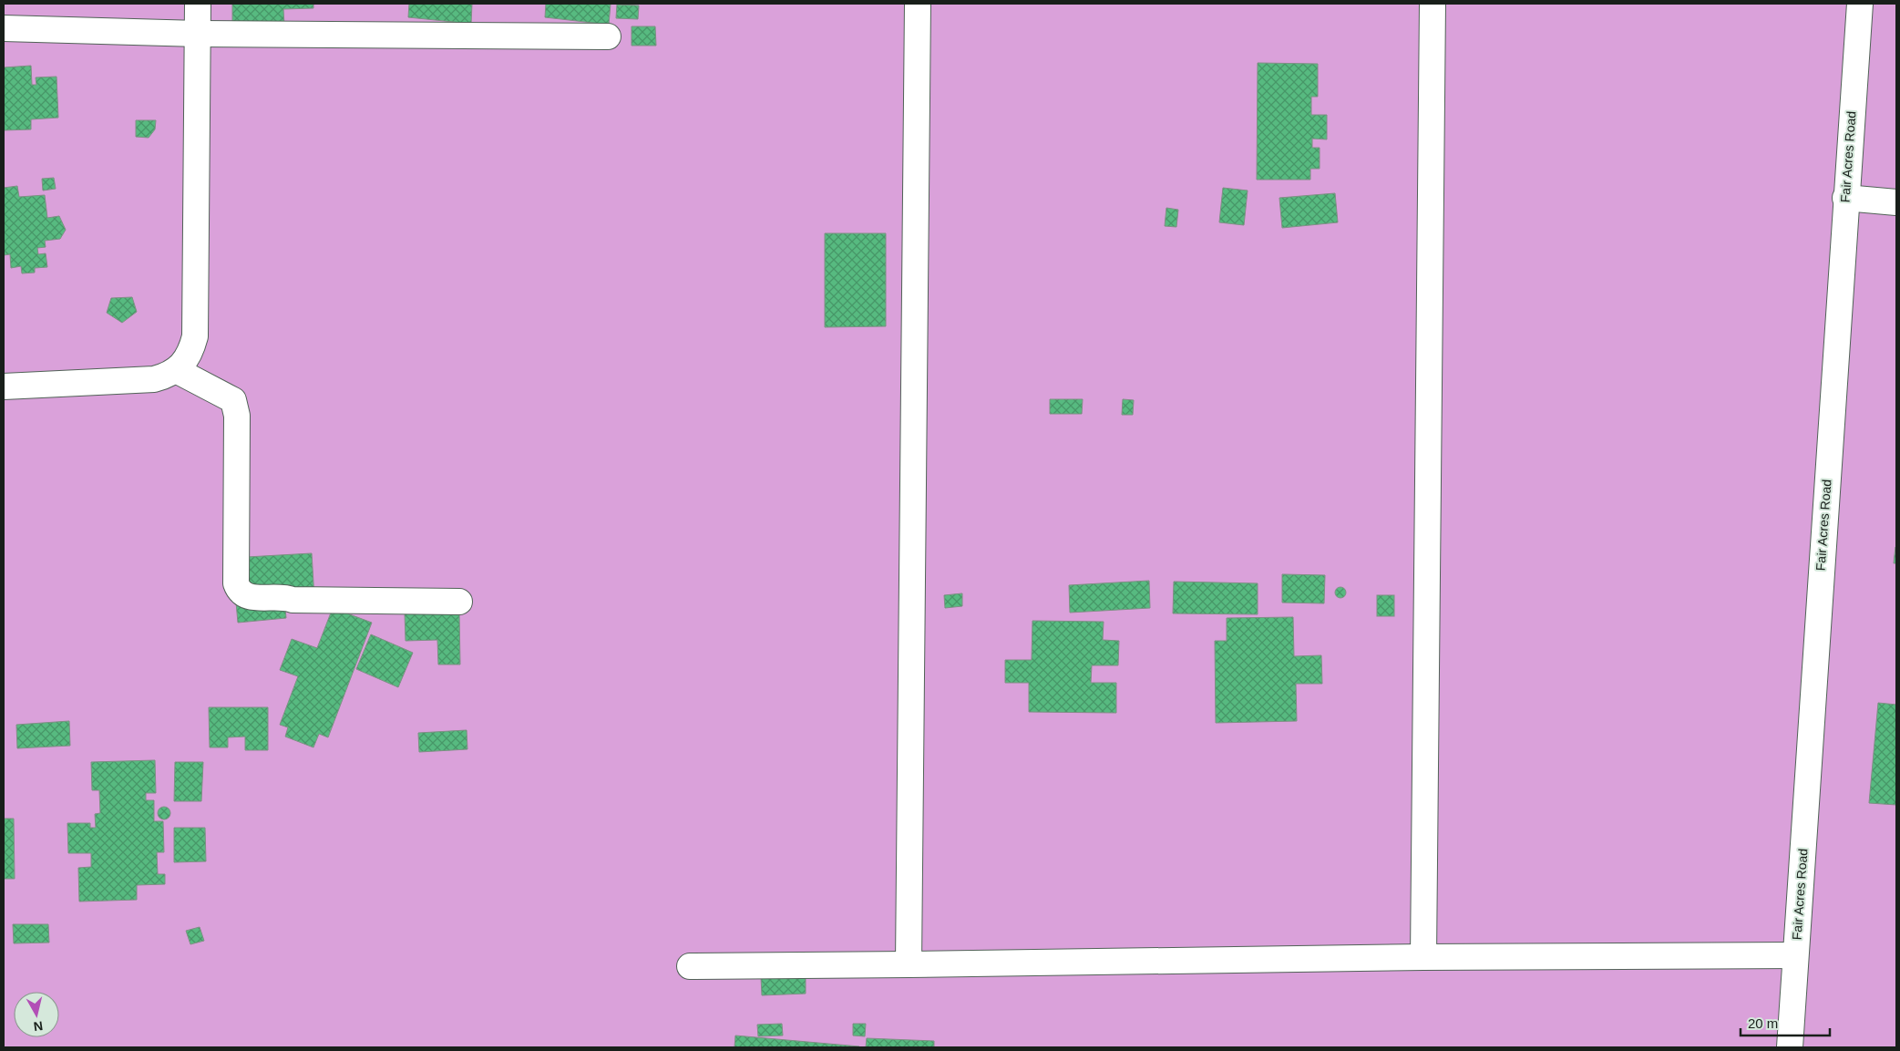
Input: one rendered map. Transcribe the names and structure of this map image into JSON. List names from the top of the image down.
{
  "streets": {
    "street": ["Fair Acres Road"]
  },
  "scale_bar": "20 m",
  "north": "bottom"
}
